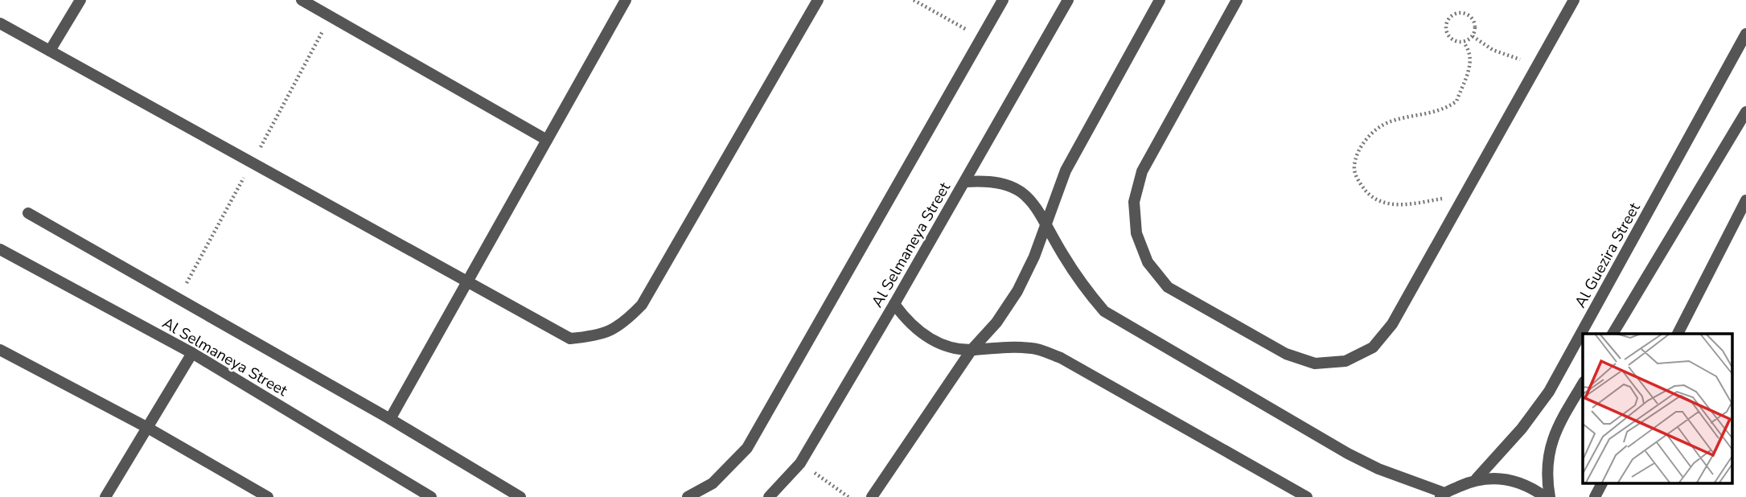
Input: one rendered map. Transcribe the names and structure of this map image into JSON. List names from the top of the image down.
{
  "streets": {
    "street": ["Al Selmaneya Street", "Al Guezira Street"]
  }
}
